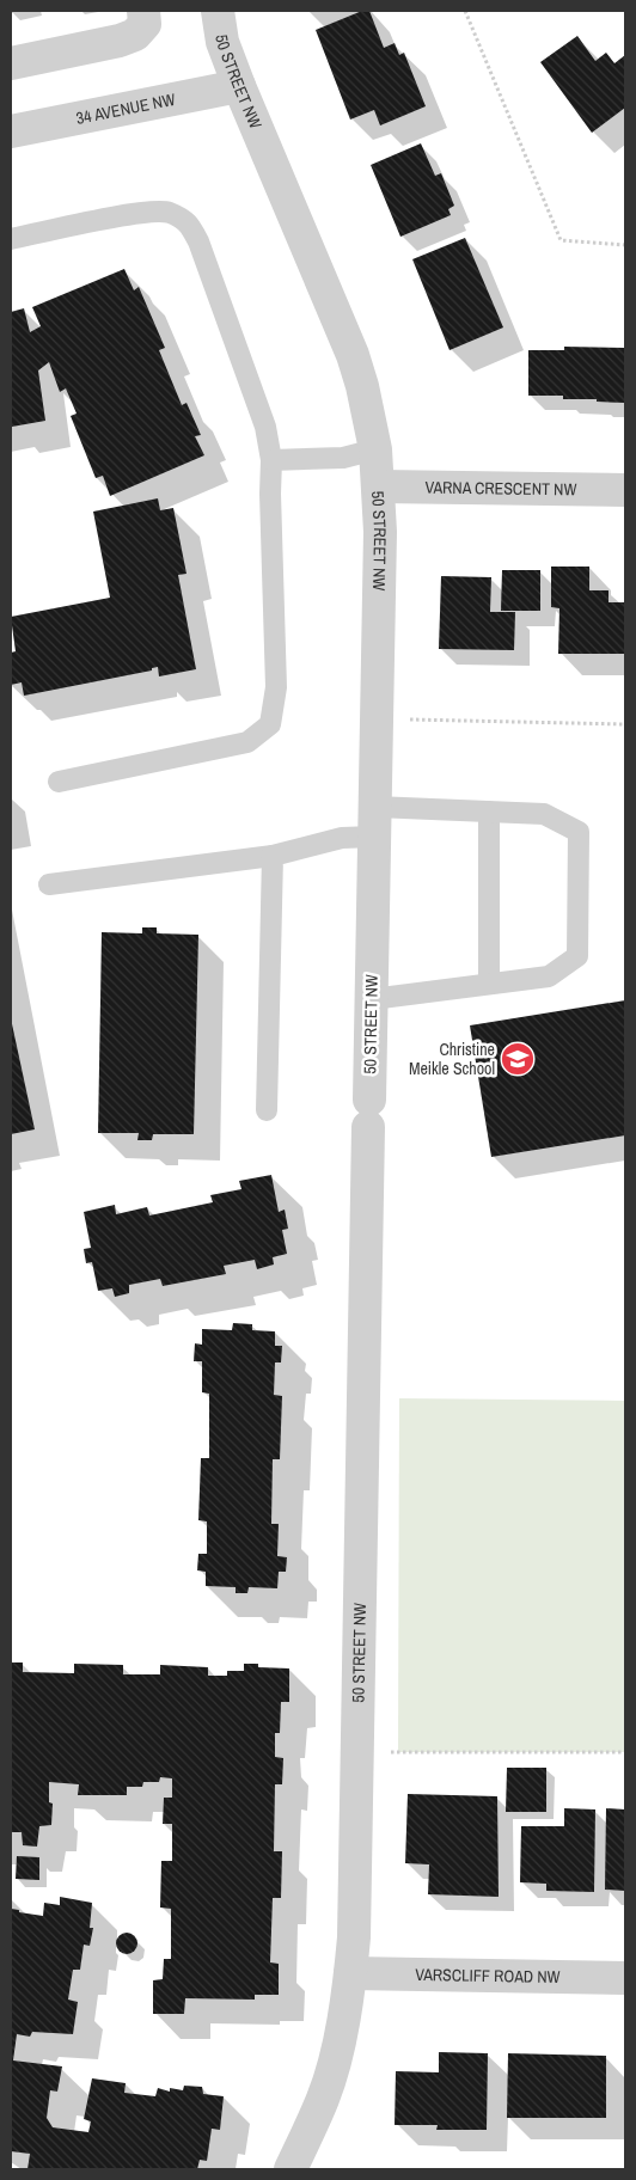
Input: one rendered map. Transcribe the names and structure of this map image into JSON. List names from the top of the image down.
{
  "streets": {
    "street": [
      "50 STREET NW",
      "34 AVENUE NW",
      "VARNA CRESCENT NW",
      "VARSCLIFF ROAD NW"
    ]
  },
  "crossings": [
    ["50 STREET NW", "34 AVENUE NW"],
    ["50 STREET NW", "VARNA CRESCENT NW"],
    ["50 STREET NW", "VARSCLIFF ROAD NW"]
  ],
  "places": {
    "school or university": ["Christine Meikle School"]
  }
}
